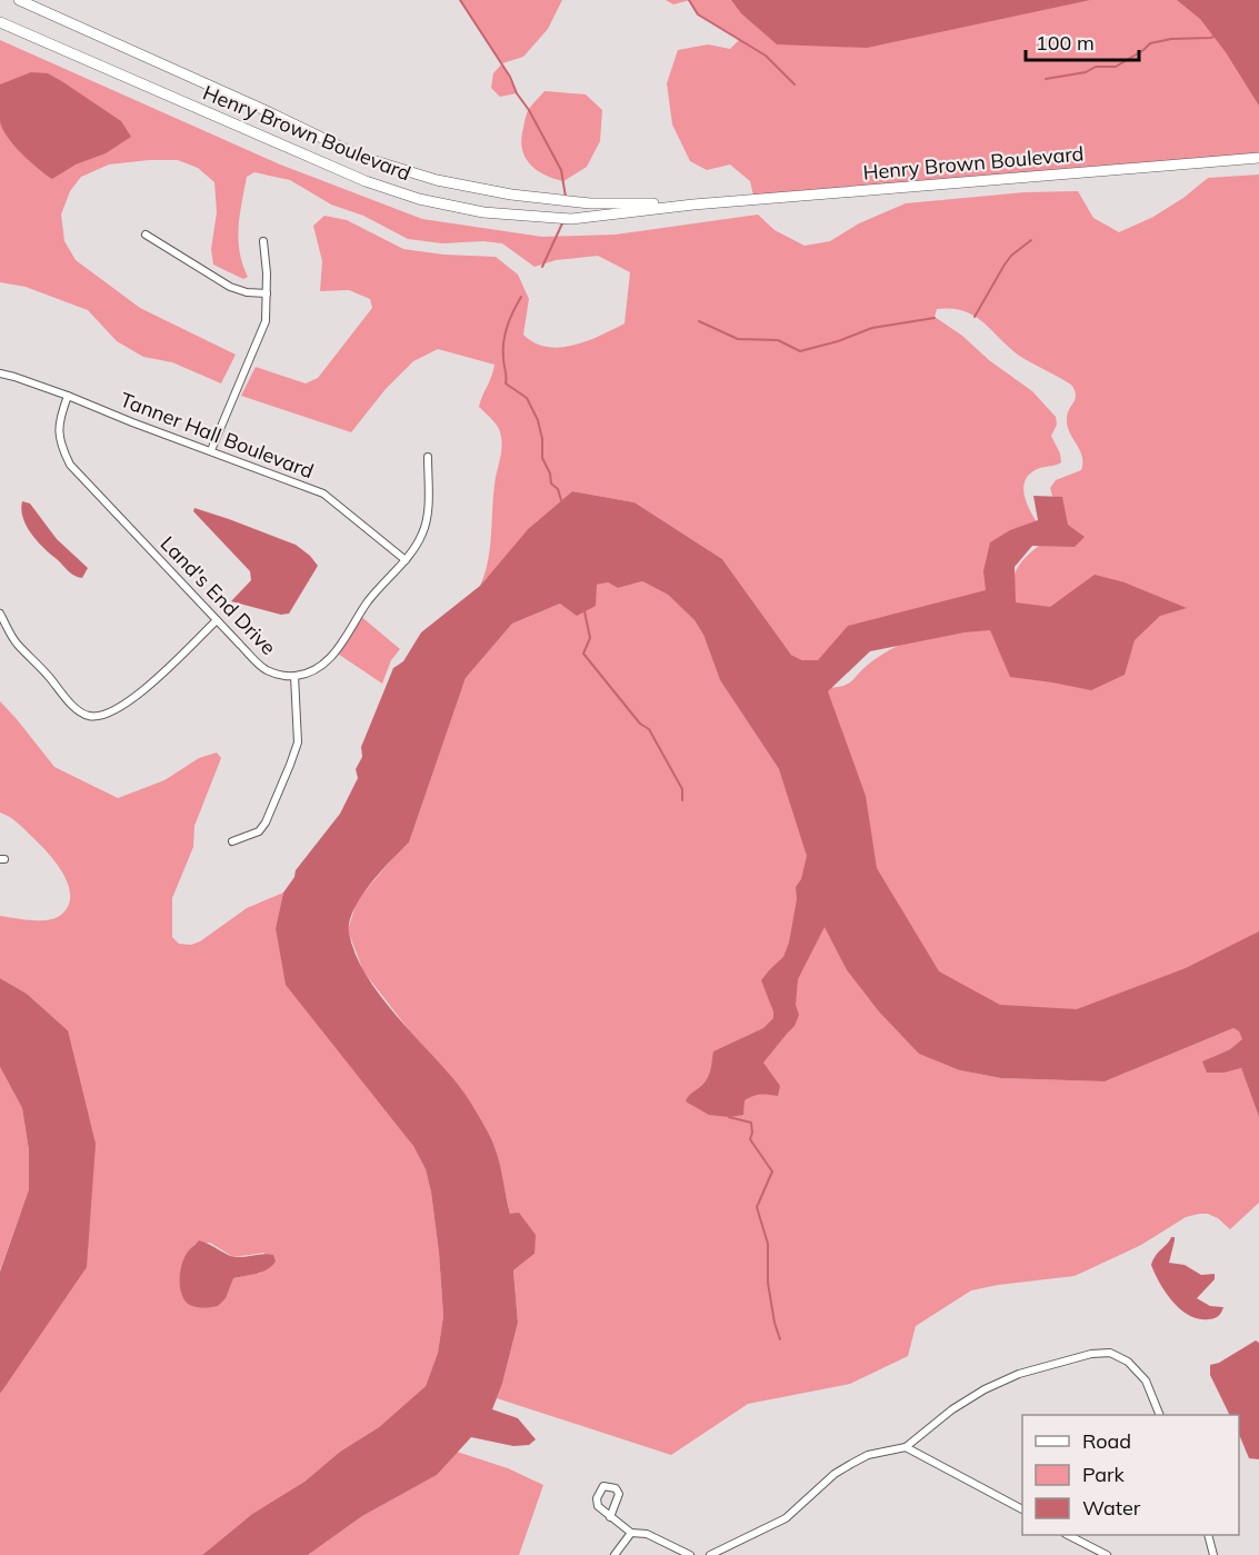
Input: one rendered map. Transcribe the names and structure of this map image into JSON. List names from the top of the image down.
{
  "streets": {
    "main road": ["Henry Brown Boulevard"],
    "street": ["Tanner Hall Boulevard", "Land's End Drive"]
  },
  "crossings": [
    ["Tanner Hall Boulevard", "Land's End Drive"]
  ],
  "legend": ["Road", "Park", "Water"],
  "scale_bar": "100 m"
}
